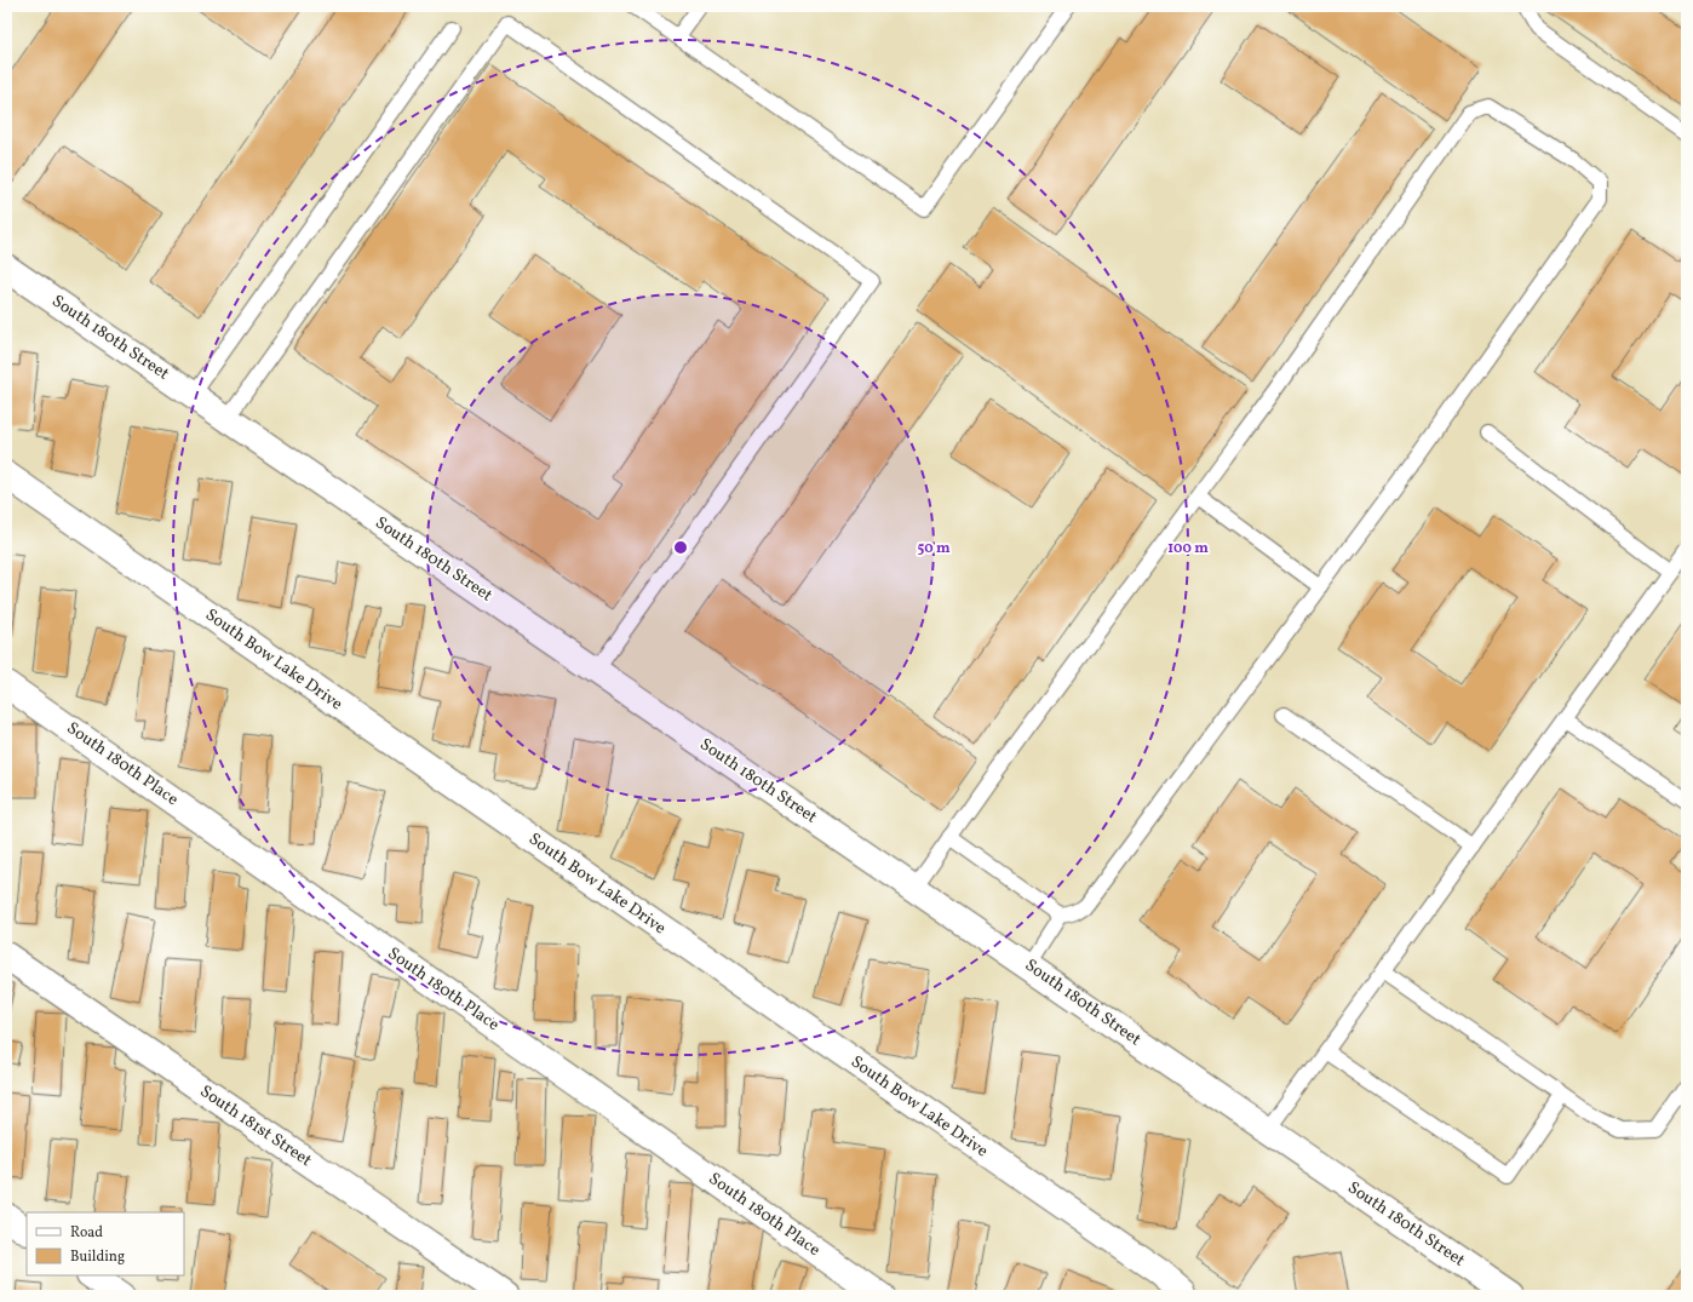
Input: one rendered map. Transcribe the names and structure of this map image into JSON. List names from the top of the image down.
{
  "streets": {
    "street": [
      "South 180th Street",
      "South Bow Lake Drive",
      "South 180th Place",
      "South 181st Street"
    ]
  },
  "legend": ["Road", "Building"],
  "rings": ["50 m", "100 m"]
}
